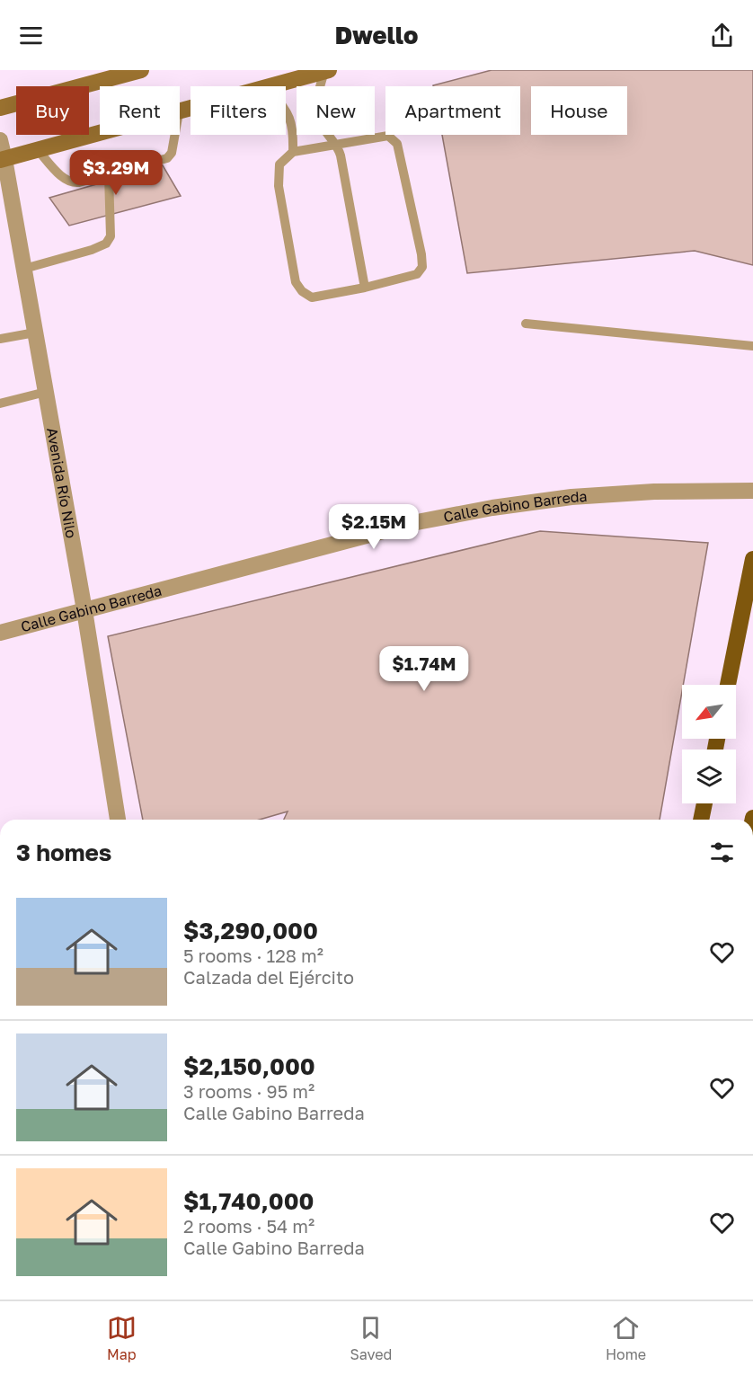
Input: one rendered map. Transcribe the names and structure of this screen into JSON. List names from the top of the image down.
{
  "streets": {
    "street": ["Avenida Río Nilo", "Calle Gabino Barreda"]
  },
  "crossings": [
    ["Avenida Río Nilo", "Calle Gabino Barreda"]
  ],
  "north": "bottom left",
  "page": {
    "header": "Dwello",
    "chip": [
      "Buy",
      "Rent",
      "Filters",
      "New",
      "Apartment",
      "House"
    ],
    "price": ["$3.29M", "$2.15M", "$1.74M"],
    "heading": "3 homes",
    "list": [
      {
        "name": "$3,290,000",
        "note": "5 rooms · 128 m² · Calzada del Ejército"
      },
      {
        "name": "$2,150,000",
        "note": "3 rooms · 95 m² · Calle Gabino Barreda"
      },
      {
        "name": "$1,740,000",
        "note": "2 rooms · 54 m² · Calle Gabino Barreda"
      }
    ],
    "tabs": ["Map", "Saved", "Home"]
  }
}
